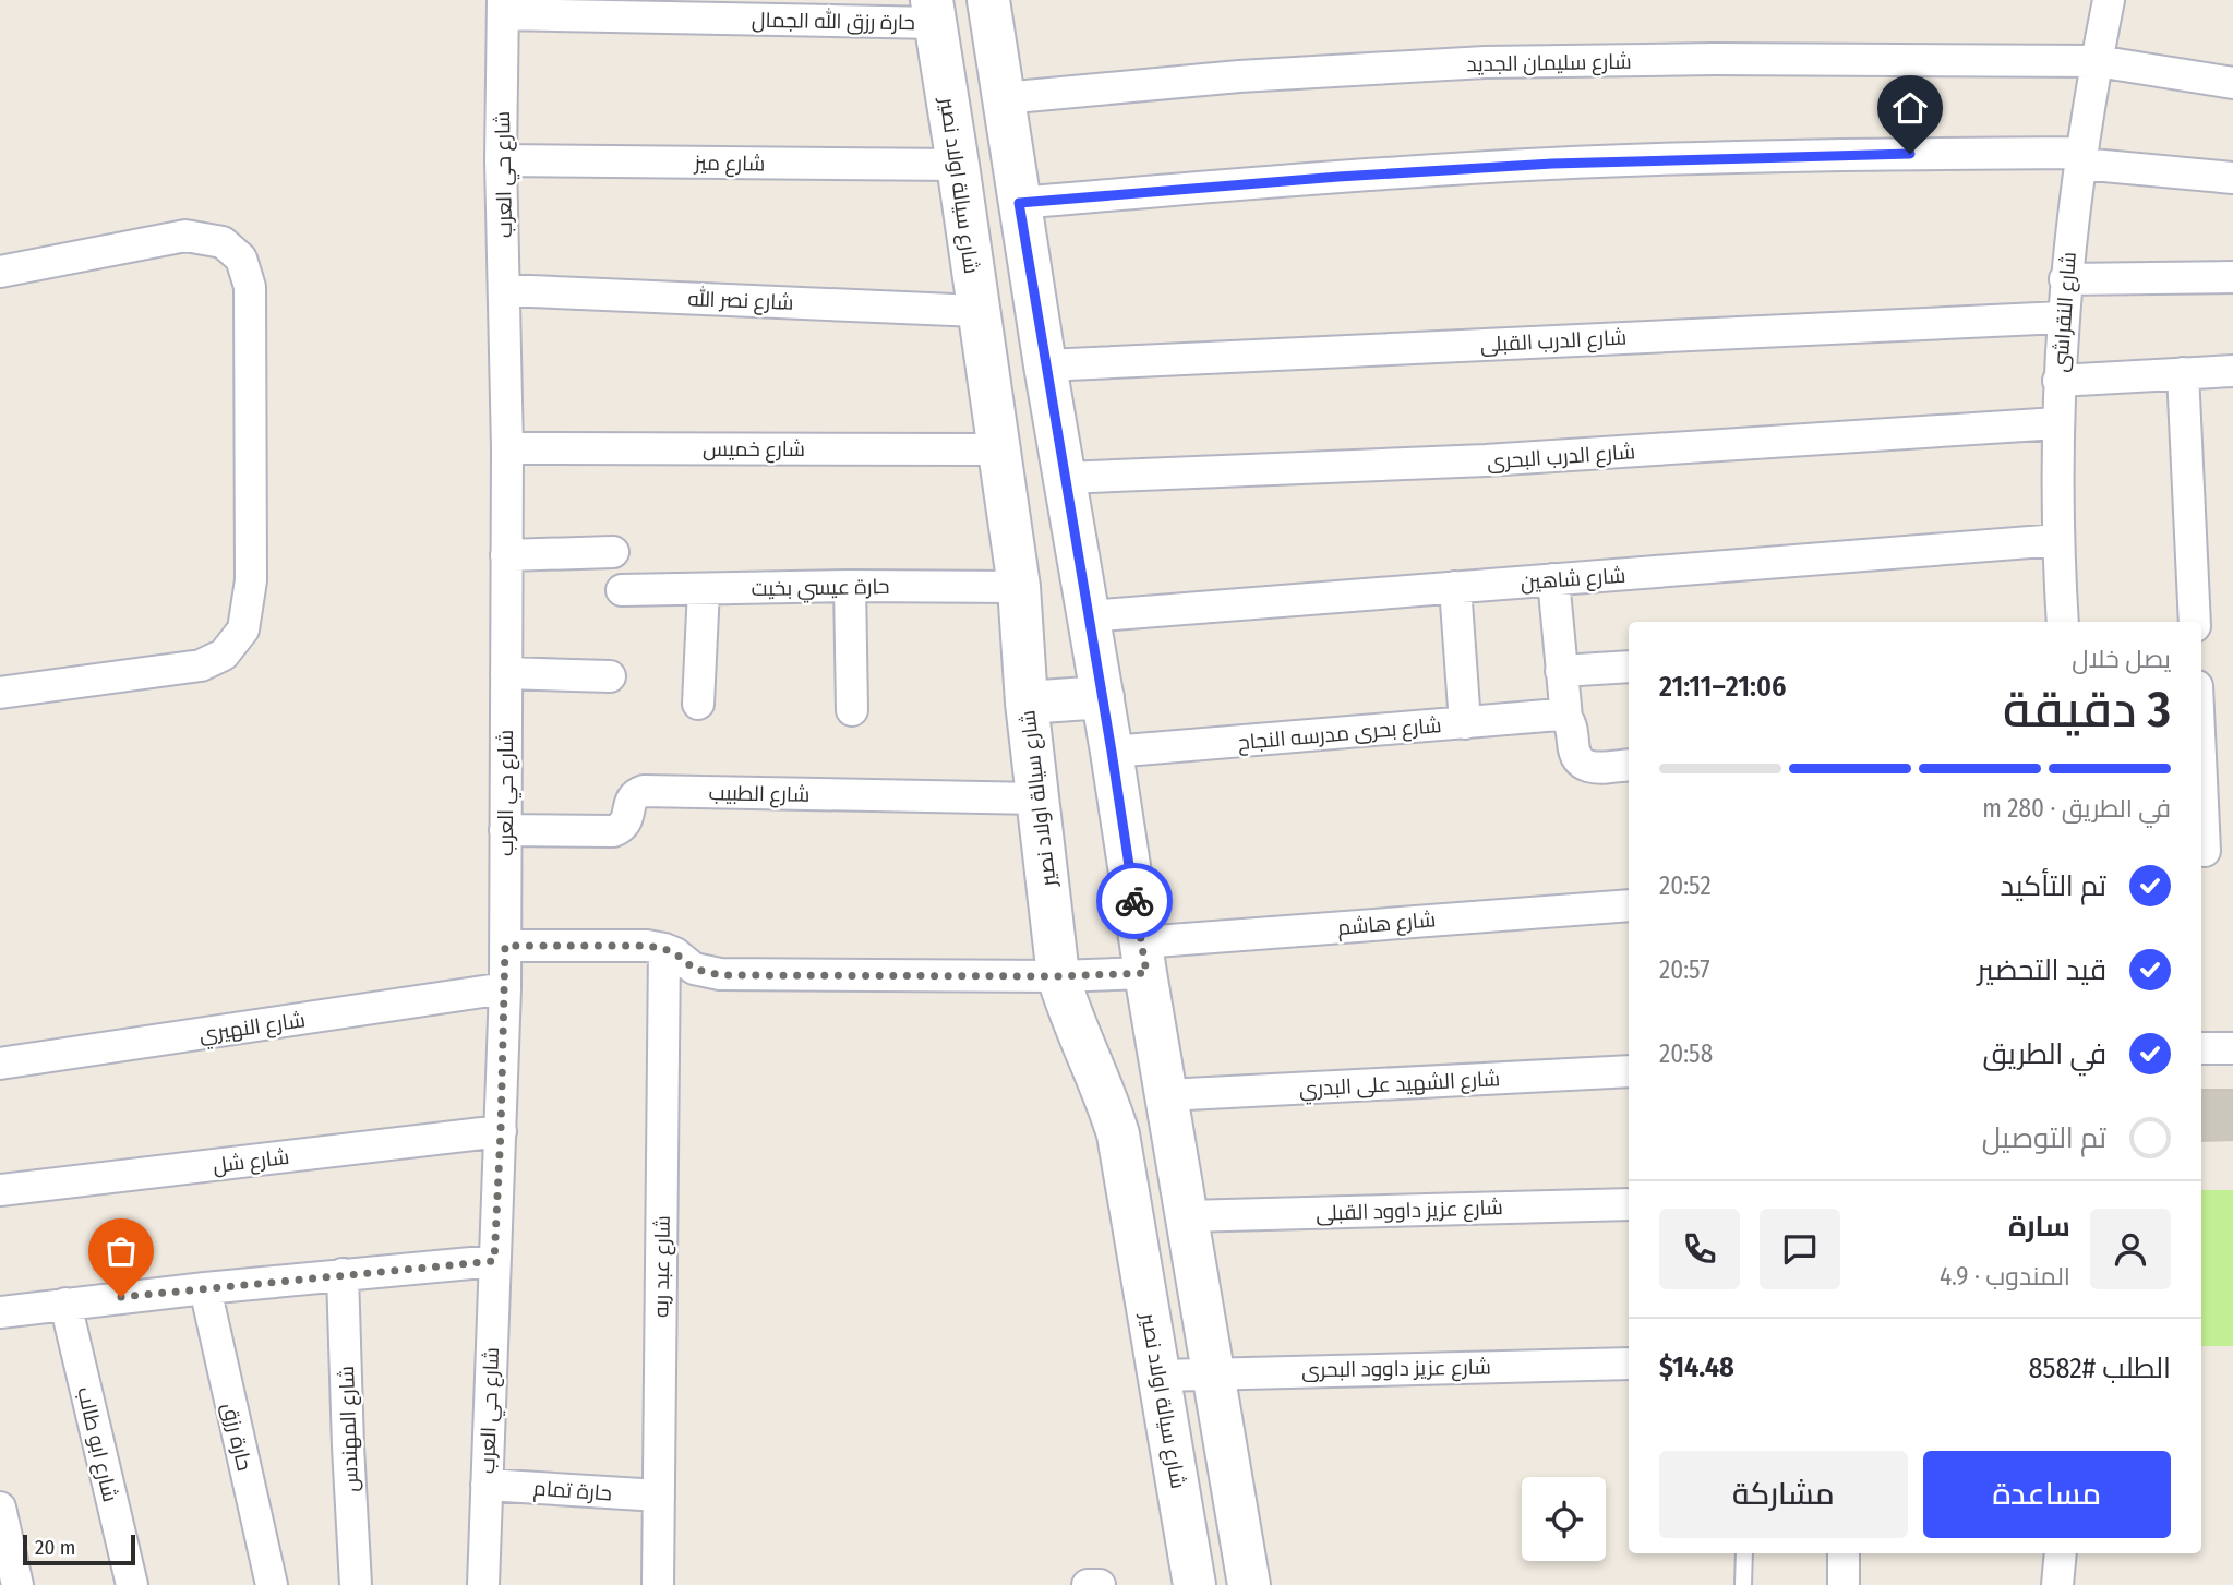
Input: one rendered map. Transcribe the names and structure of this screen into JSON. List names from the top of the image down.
{
  "streets": {
    "main road": ["شارع سيالة اولاد نصير"],
    "street": [
      "حارة رزق الله الجمال",
      "شارع سليمان الجديد",
      "شارع ميز",
      "شارع حي العرب",
      "شارع نصر الله",
      "شارع النقراشى",
      "شارع الدرب القبلى",
      "شارع خميس",
      "شارع الدرب البحرى",
      "شارع شاهين",
      "حارة عيسي بخيت",
      "شارع بحرى مدرسه النجاح",
      "شارع الطبيب",
      "شارع هاشم",
      "شارع النهيري",
      "شارع الشهيد على البدري",
      "شارع شل",
      "شارع عزيز داوود القبلى",
      "شارع عبد ربه",
      "شارع عزيز داوود البحرى",
      "شارع المهندس",
      "حارة رزق",
      "شارع ابو طالب",
      "حارة تمام"
    ]
  },
  "crossings": [
    ["حارة رزق الله الجمال", "شارع حي العرب"],
    ["حارة رزق الله الجمال", "شارع سيالة اولاد نصير"],
    ["شارع سليمان الجديد", "شارع النقراشى"],
    ["شارع ميز", "شارع حي العرب"],
    ["شارع ميز", "شارع سيالة اولاد نصير"],
    ["شارع حي العرب", "شارع نصر الله"],
    ["شارع حي العرب", "شارع خميس"],
    ["شارع حي العرب", "شارع الطبيب"],
    ["شارع حي العرب", "شارع النهيري"],
    ["شارع حي العرب", "شارع شل"],
    ["شارع حي العرب", "حارة تمام"],
    ["شارع سيالة اولاد نصير", "شارع نصر الله"],
    ["شارع سيالة اولاد نصير", "شارع خميس"],
    ["شارع سيالة اولاد نصير", "حارة عيسي بخيت"],
    ["شارع سيالة اولاد نصير", "شارع الطبيب"],
    ["شارع سيالة اولاد نصير", "شارع هاشم"],
    ["شارع سيالة اولاد نصير", "شارع عزيز داوود البحرى"],
    ["شارع النقراشى", "شارع الدرب القبلى"],
    ["شارع النقراشى", "شارع الدرب البحرى"],
    ["شارع النقراشى", "شارع شاهين"],
    ["شارع هاشم", "شارع عبد ربه"],
    ["شارع عبد ربه", "حارة تمام"]
  ],
  "scale_bar": "20 m",
  "page": {
    "heading": ["3 دقيقة", "يصل خلال", "21:06–21:11"],
    "panel": [
      "سارة",
      "المندوب · 4.9",
      "الطلب #8582",
      "$14.48"
    ],
    "bar": "في الطريق · 280 m",
    "list": [
      ["تم التأكيد", "20:52"],
      ["قيد التحضير", "20:57"],
      ["في الطريق", "20:58"],
      "تم التوصيل"
    ],
    "buttons": ["مساعدة", "مشاركة"],
    "scale": "20 m"
  }
}
